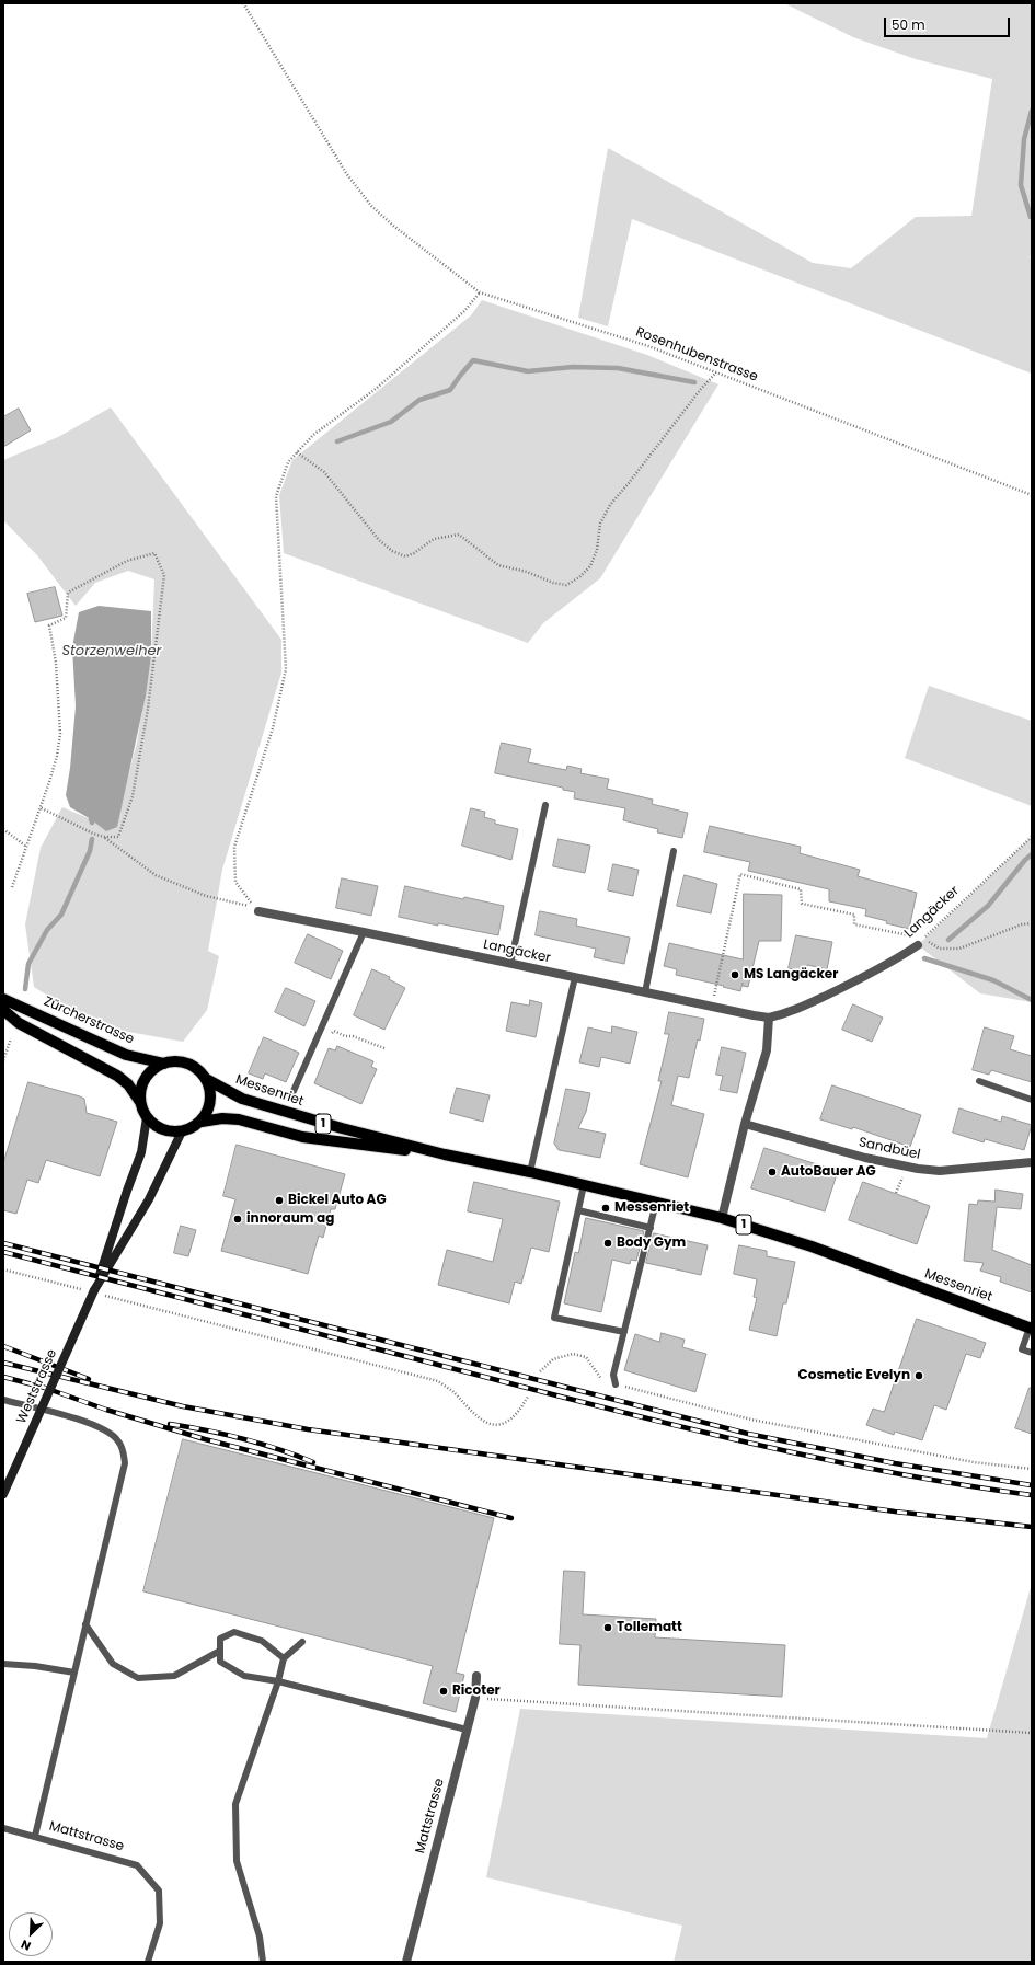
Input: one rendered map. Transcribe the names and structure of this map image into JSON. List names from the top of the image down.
{
  "streets": {
    "main road": [
      "Zürcherstrasse",
      "Messenriet",
      "1",
      "Weststrasse"
    ],
    "street": ["Langäcker", "Sandbüel", "Mattstrasse"],
    "path": ["Rosenhubenstrasse"]
  },
  "crossings": [
    ["Zürcherstrasse", "Messenriet"],
    ["Zürcherstrasse", "Weststrasse"],
    ["Messenriet", "Weststrasse"]
  ],
  "water": ["Storzenweiher"],
  "places": [
    "MS Langäcker",
    "AutoBauer AG",
    "Bickel Auto AG",
    "Messenriet",
    "innoraum ag",
    "Body Gym",
    "Cosmetic Evelyn",
    "Tollematt",
    "Ricoter"
  ],
  "scale_bar": "50 m",
  "north": "bottom left"
}
